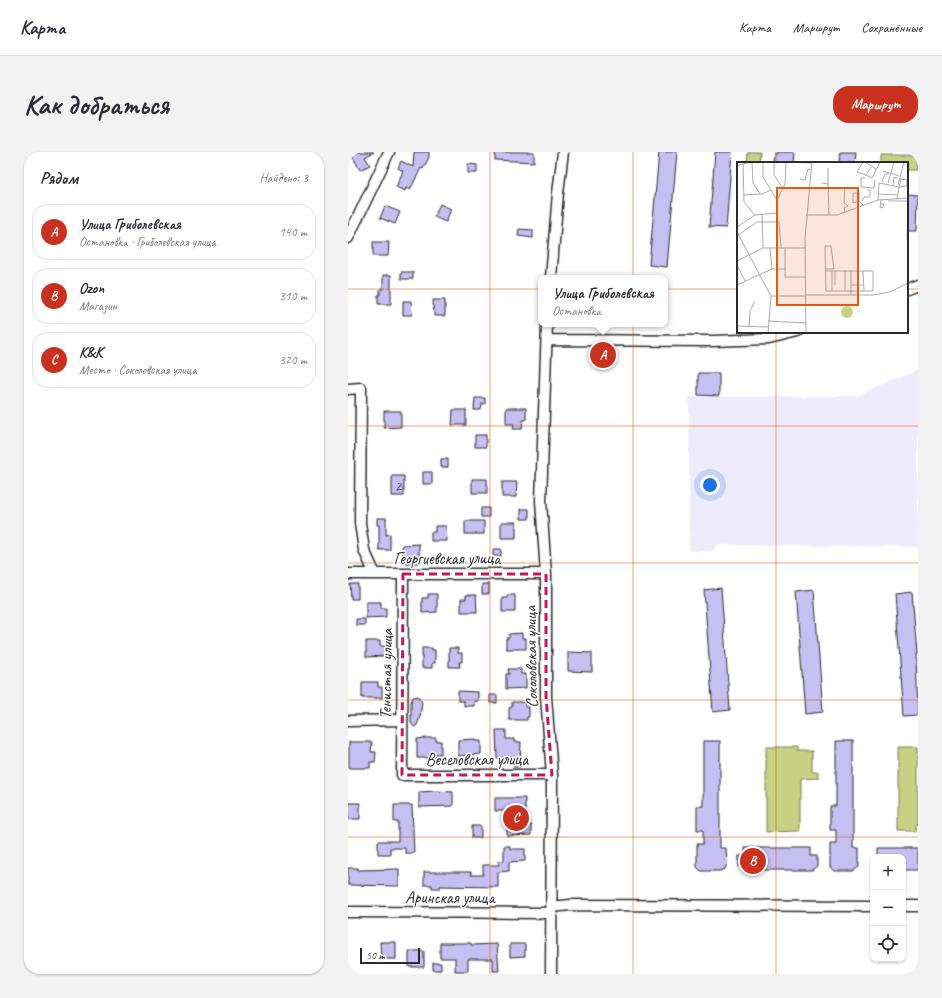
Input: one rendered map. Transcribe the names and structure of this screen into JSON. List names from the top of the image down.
{
  "streets": {
    "street": [
      "Георгиевская улица",
      "Соколовская улица",
      "Тенистая улица",
      "Веселовская улица",
      "Аринская улица"
    ]
  },
  "crossings": [
    ["Георгиевская улица", "Соколовская улица"],
    ["Георгиевская улица", "Тенистая улица"],
    ["Соколовская улица", "Веселовская улица"],
    ["Соколовская улица", "Аринская улица"],
    ["Тенистая улица", "Веселовская улица"]
  ],
  "house_numbers": ["2"],
  "scale_bar": "50 m",
  "page": {
    "header": "Карта",
    "nav": ["Карта", "Маршрут", "Сохранённые"],
    "buttons": "Маршрут",
    "title": "Как добраться",
    "heading": ["Рядом", "Найдено: 3"],
    "list": [
      {
        "mark": "A",
        "name": "Улица Гриболевская",
        "note": "Остановка · Гриболевская улица",
        "value": "140 m"
      },
      {
        "mark": "B",
        "name": "Ozon",
        "note": "Магазин",
        "value": "310 m"
      },
      {
        "mark": "C",
        "name": "K&K",
        "note": "Место · Соколовская улица",
        "value": "320 m"
      }
    ],
    "popup": ["Улица Гриболевская", "Остановка"],
    "pins": ["A", "C", "B"],
    "map_buttons": ["+", "−"],
    "scale": "50 m"
  }
}
